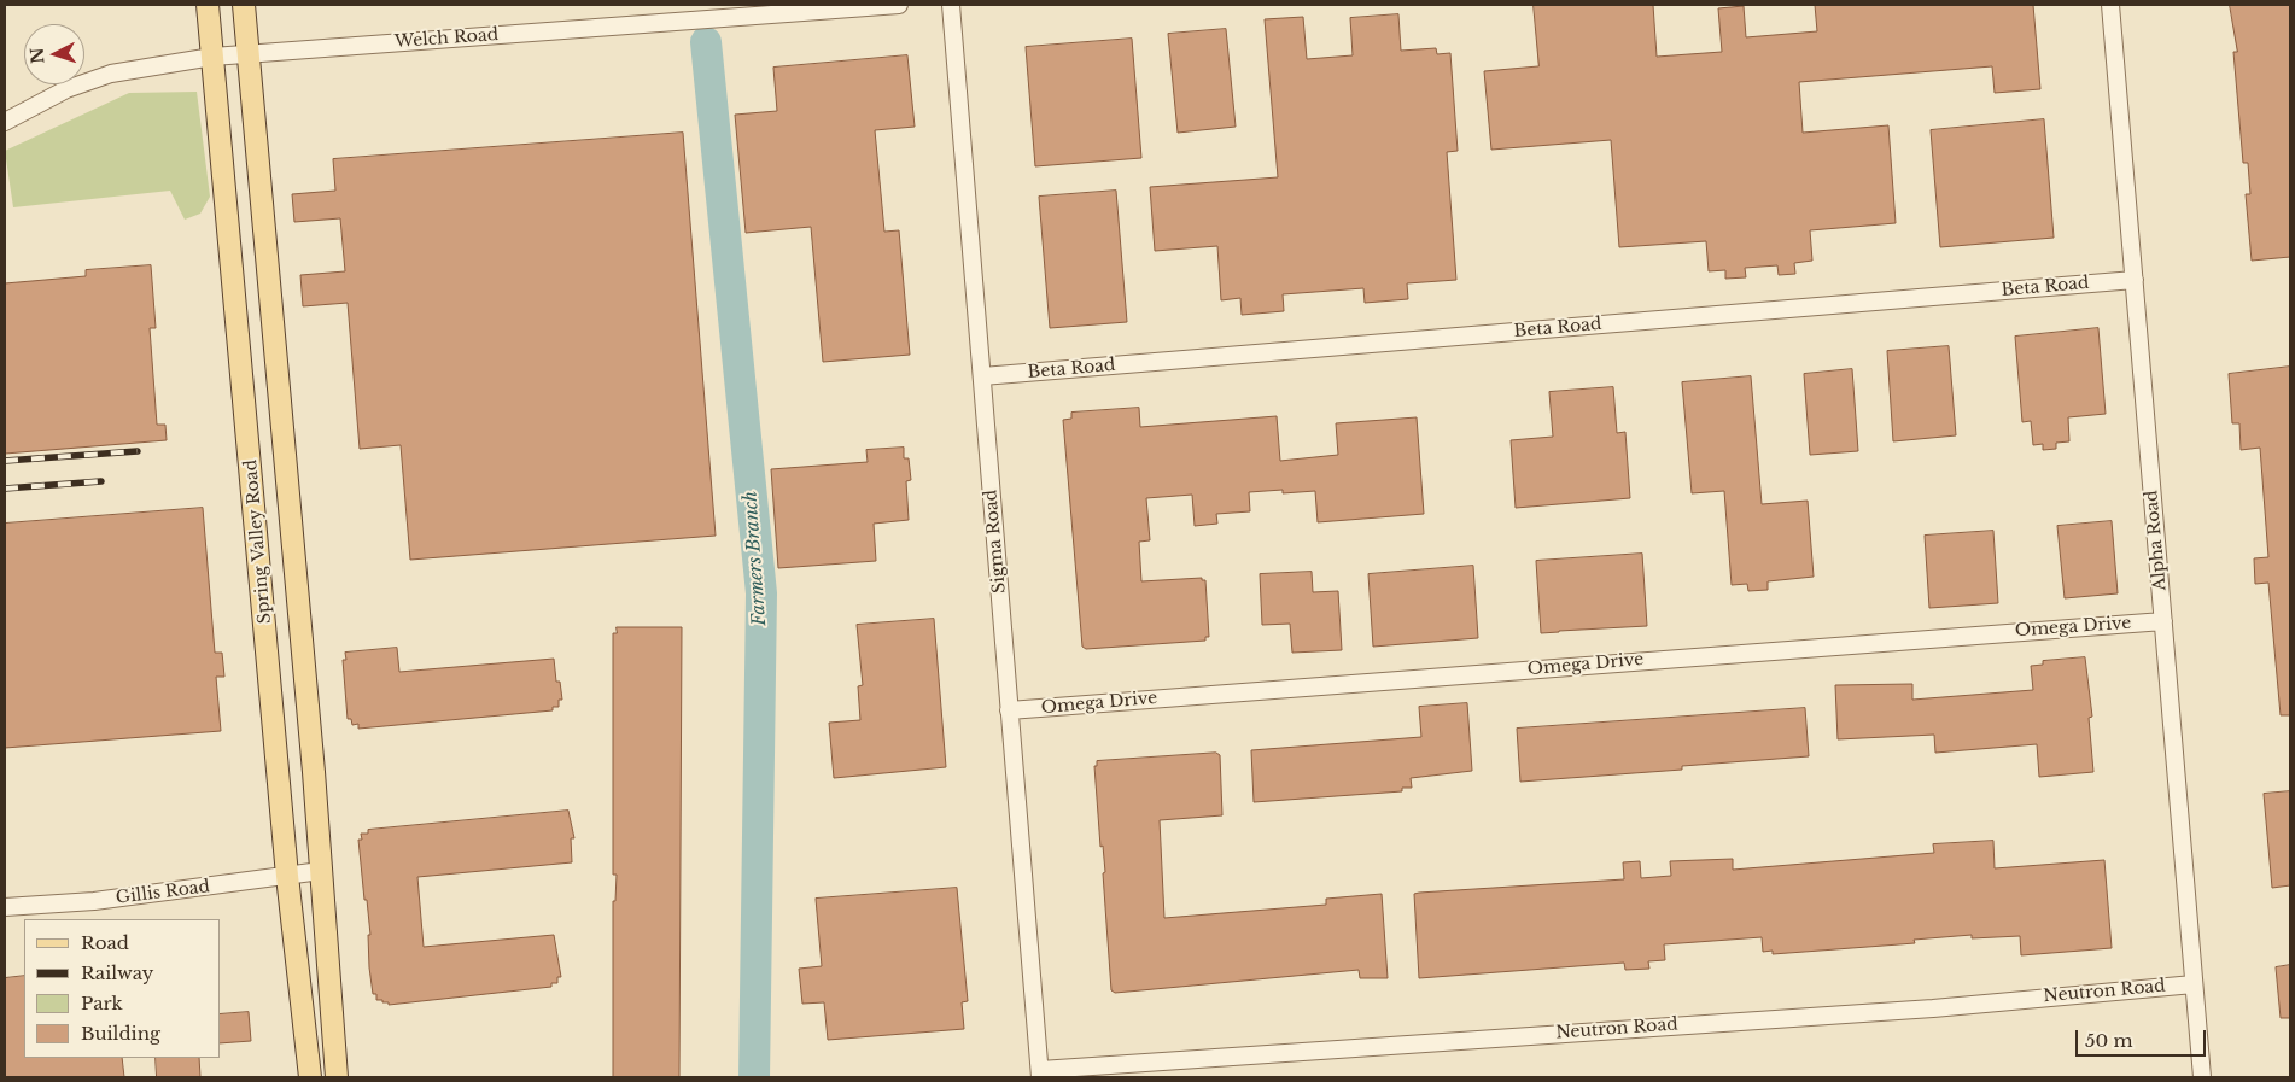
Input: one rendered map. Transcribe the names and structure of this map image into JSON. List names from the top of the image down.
{
  "streets": {
    "main road": ["Spring Valley Road"],
    "street": [
      "Welch Road",
      "Beta Road",
      "Alpha Road",
      "Sigma Road",
      "Omega Drive",
      "Gillis Road",
      "Neutron Road"
    ]
  },
  "crossings": [
    ["Welch Road", "Spring Valley Road"],
    ["Beta Road", "Alpha Road"],
    ["Beta Road", "Sigma Road"],
    ["Alpha Road", "Omega Drive"],
    ["Alpha Road", "Neutron Road"],
    ["Spring Valley Road", "Gillis Road"],
    ["Sigma Road", "Omega Drive"],
    ["Sigma Road", "Neutron Road"]
  ],
  "water": ["Farmers Branch"],
  "legend": [
    "Road",
    "Railway",
    "Park",
    "Building"
  ],
  "scale_bar": "50 m",
  "north": "left"
}
